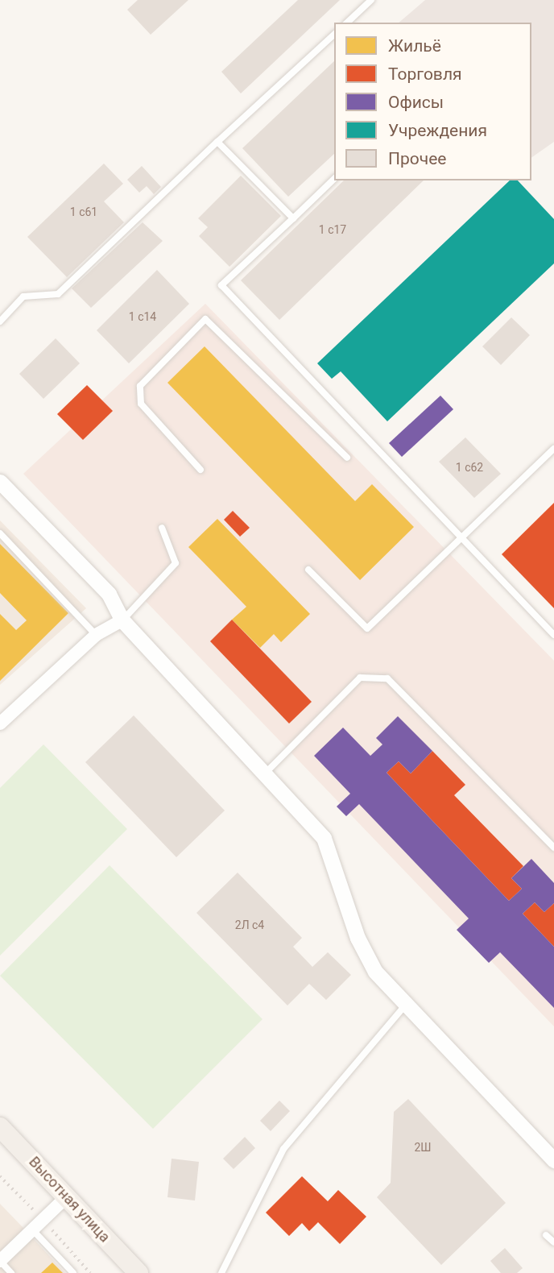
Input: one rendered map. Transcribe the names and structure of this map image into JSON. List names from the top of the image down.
{
  "streets": {
    "main road": ["Высотная улица"]
  },
  "house_numbers": [
    "1 с61",
    "1 с17",
    "1 с14",
    "1 с62",
    "2Л с4",
    "2Ш"
  ],
  "legend": [
    "Жильё",
    "Торговля",
    "Офисы",
    "Учреждения",
    "Прочее"
  ]
}
